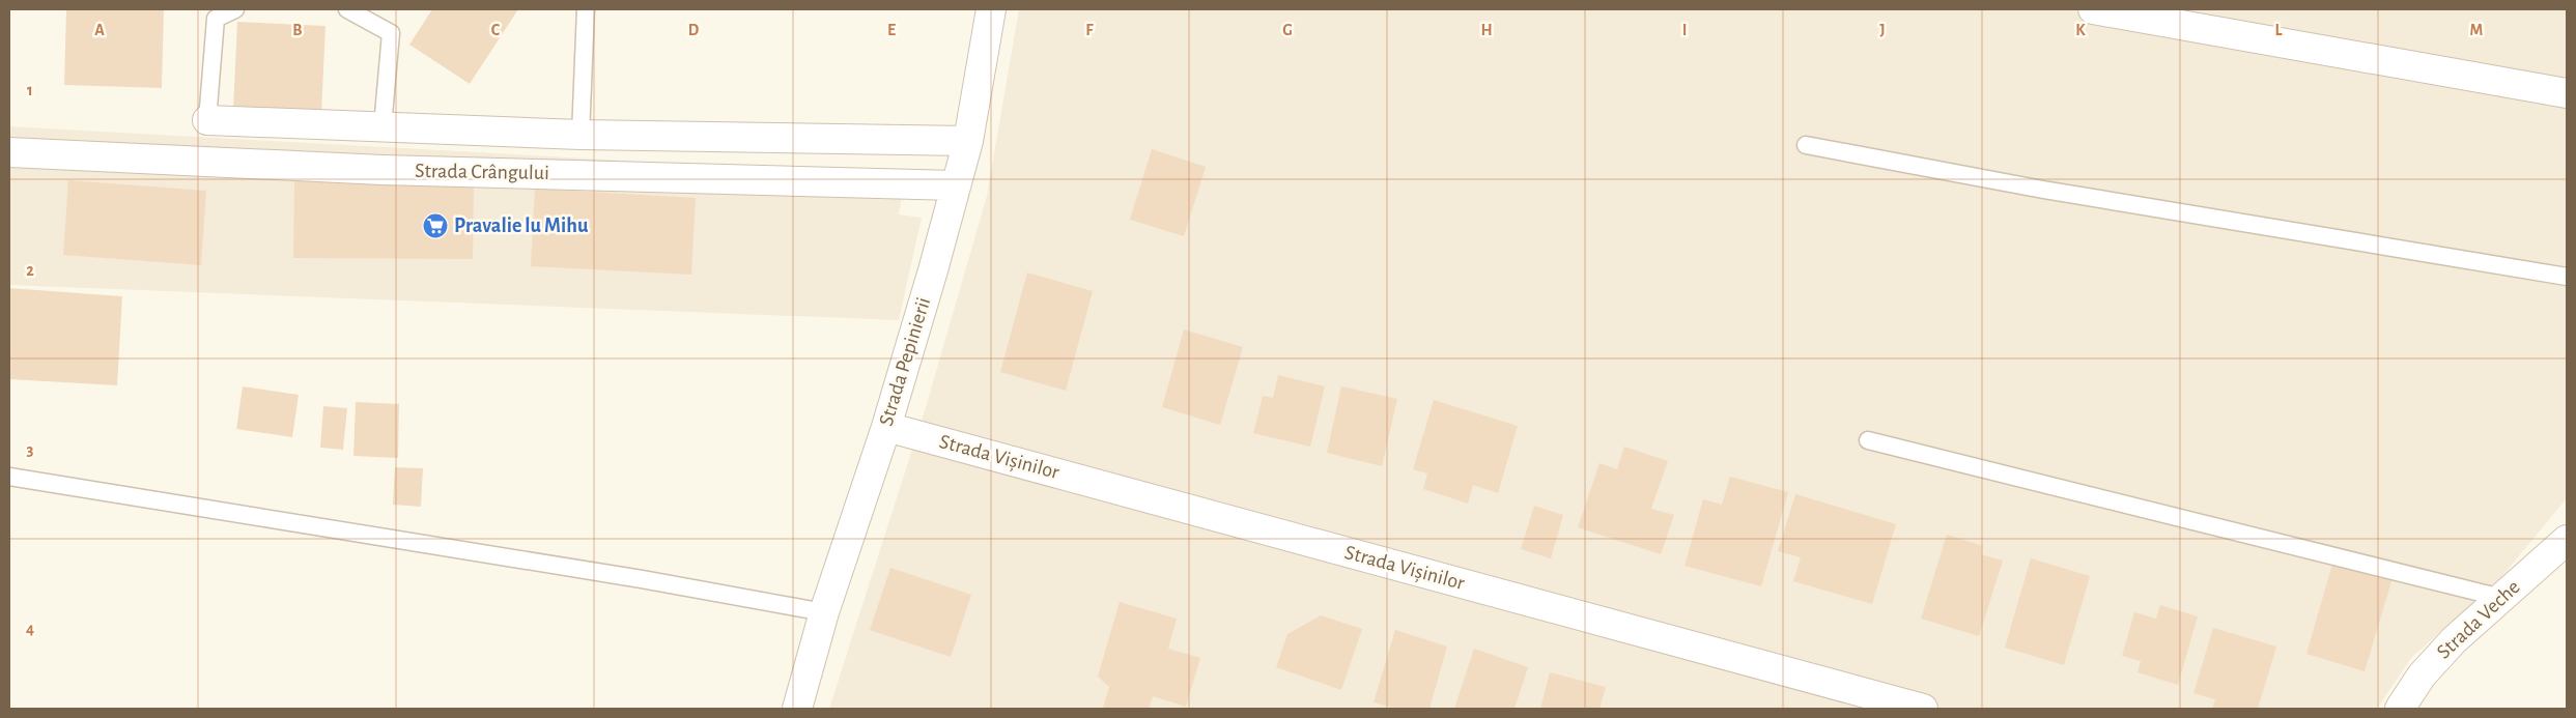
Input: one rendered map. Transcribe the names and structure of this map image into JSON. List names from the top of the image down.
{
  "streets": {
    "street": [
      "Strada Crângului",
      "Strada Pepinierii",
      "Strada Vișinilor",
      "Strada Veche"
    ]
  },
  "crossings": [
    ["Strada Crângului", "Strada Pepinierii"],
    ["Strada Pepinierii", "Strada Vișinilor"]
  ],
  "places": {
    "supermarket": ["Pravalie lu Mihu"]
  },
  "grid": {
    "columns": [
      "A",
      "B",
      "C",
      "D",
      "E",
      "F",
      "G",
      "H",
      "I",
      "J",
      "K",
      "L",
      "M"
    ],
    "rows": [
      "1",
      "2",
      "3",
      "4"
    ]
  }
}
